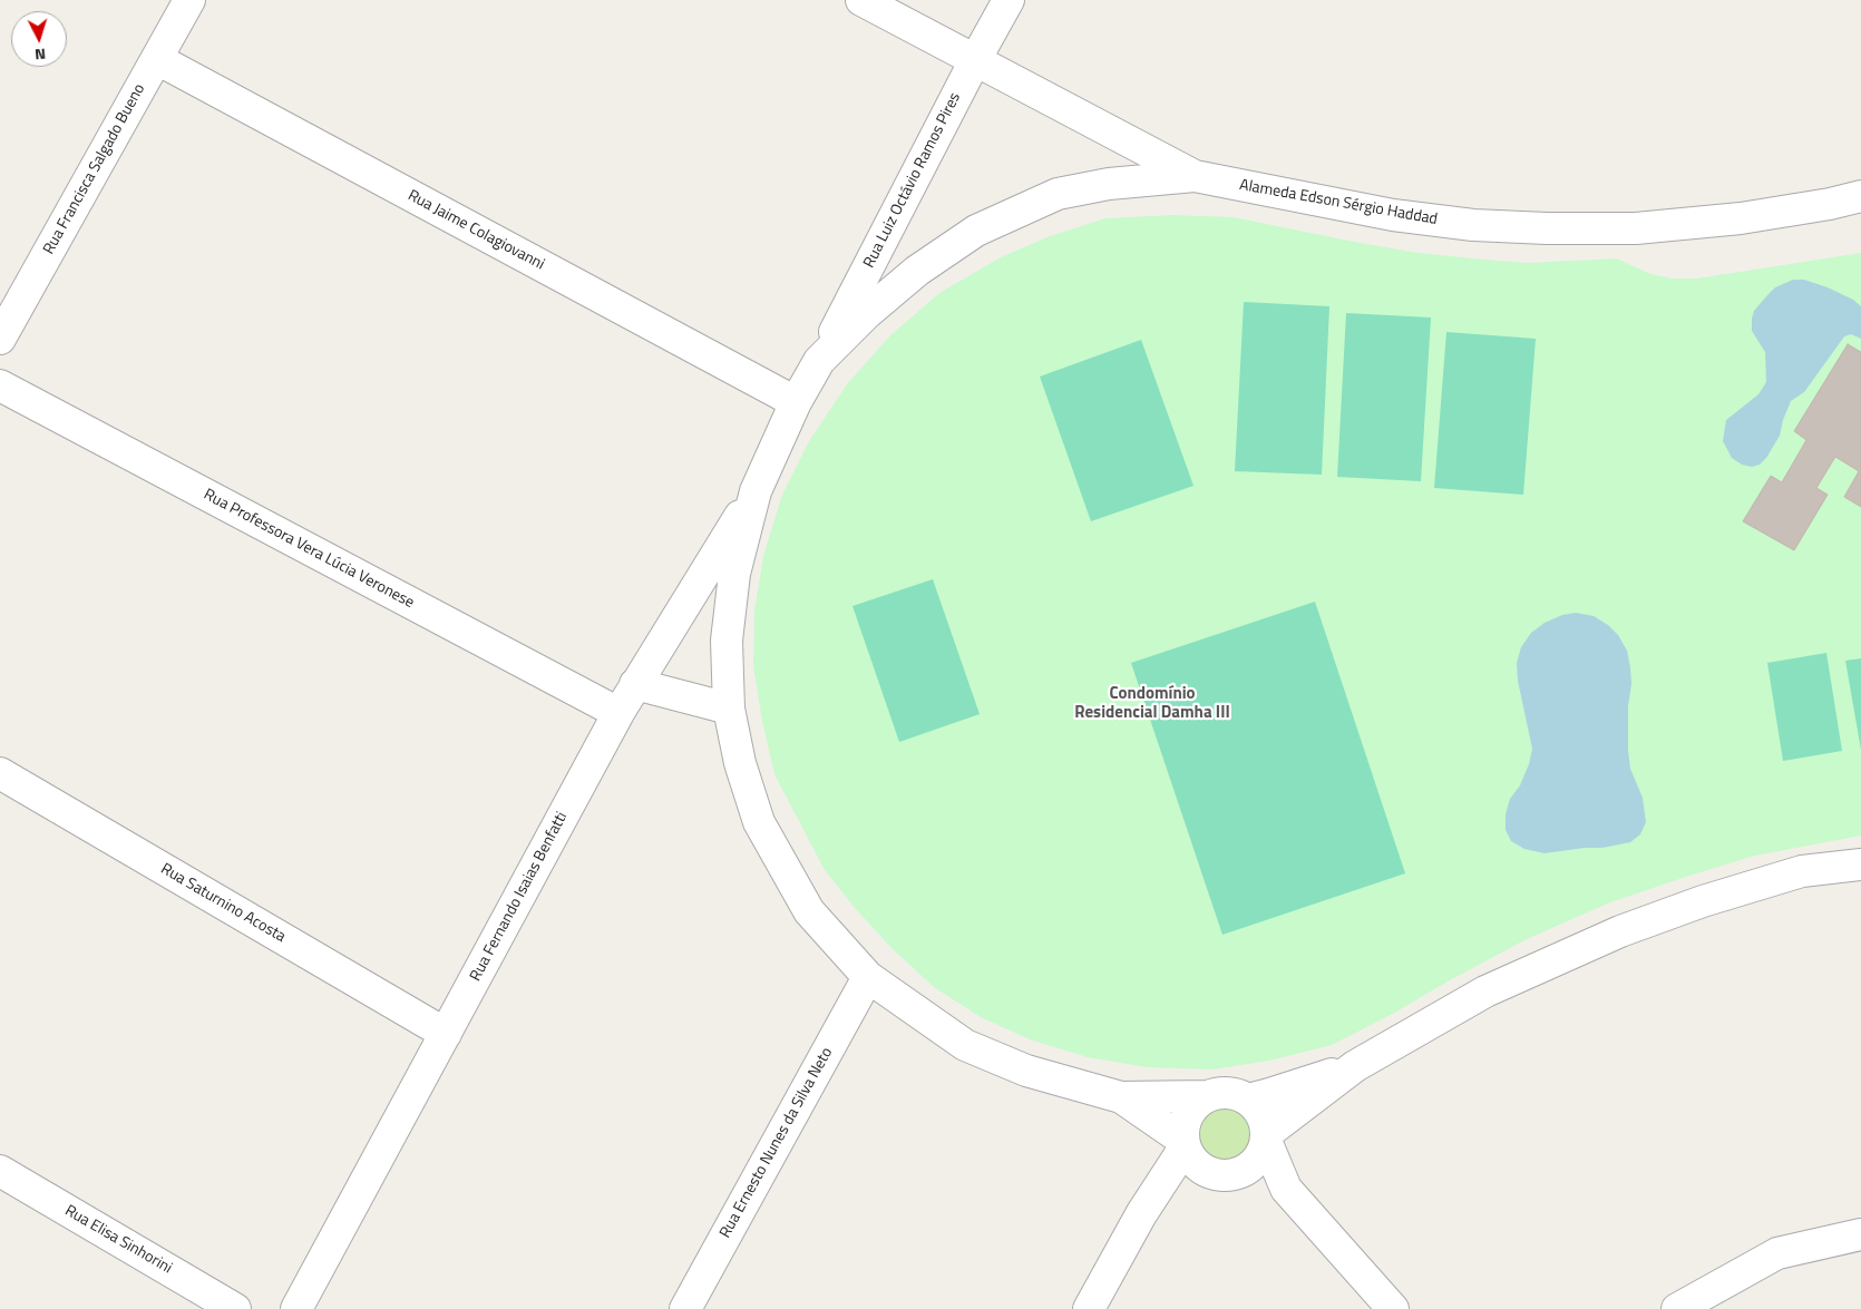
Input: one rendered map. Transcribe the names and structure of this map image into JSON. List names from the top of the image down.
{
  "streets": {
    "street": [
      "Rua Francisca Salgado Bueno",
      "Rua Luiz Octávio Ramos Pires",
      "Alameda Edson Sérgio Haddad",
      "Rua Jaime Colagiovanni",
      "Rua Professora Vera Lúcia Veronese",
      "Rua Fernando Isaias Benfatti",
      "Rua Saturnino Acosta",
      "Rua Ernesto Nunes da Silva Neto",
      "Rua Elisa Sinhorini"
    ]
  },
  "crossings": [
    ["Rua Francisca Salgado Bueno", "Rua Jaime Colagiovanni"],
    ["Rua Luiz Octávio Ramos Pires", "Alameda Edson Sérgio Haddad"],
    ["Rua Professora Vera Lúcia Veronese", "Rua Fernando Isaias Benfatti"],
    ["Rua Fernando Isaias Benfatti", "Rua Saturnino Acosta"]
  ],
  "districts": ["Condomínio Residencial Damha III"],
  "north": "bottom"
}
